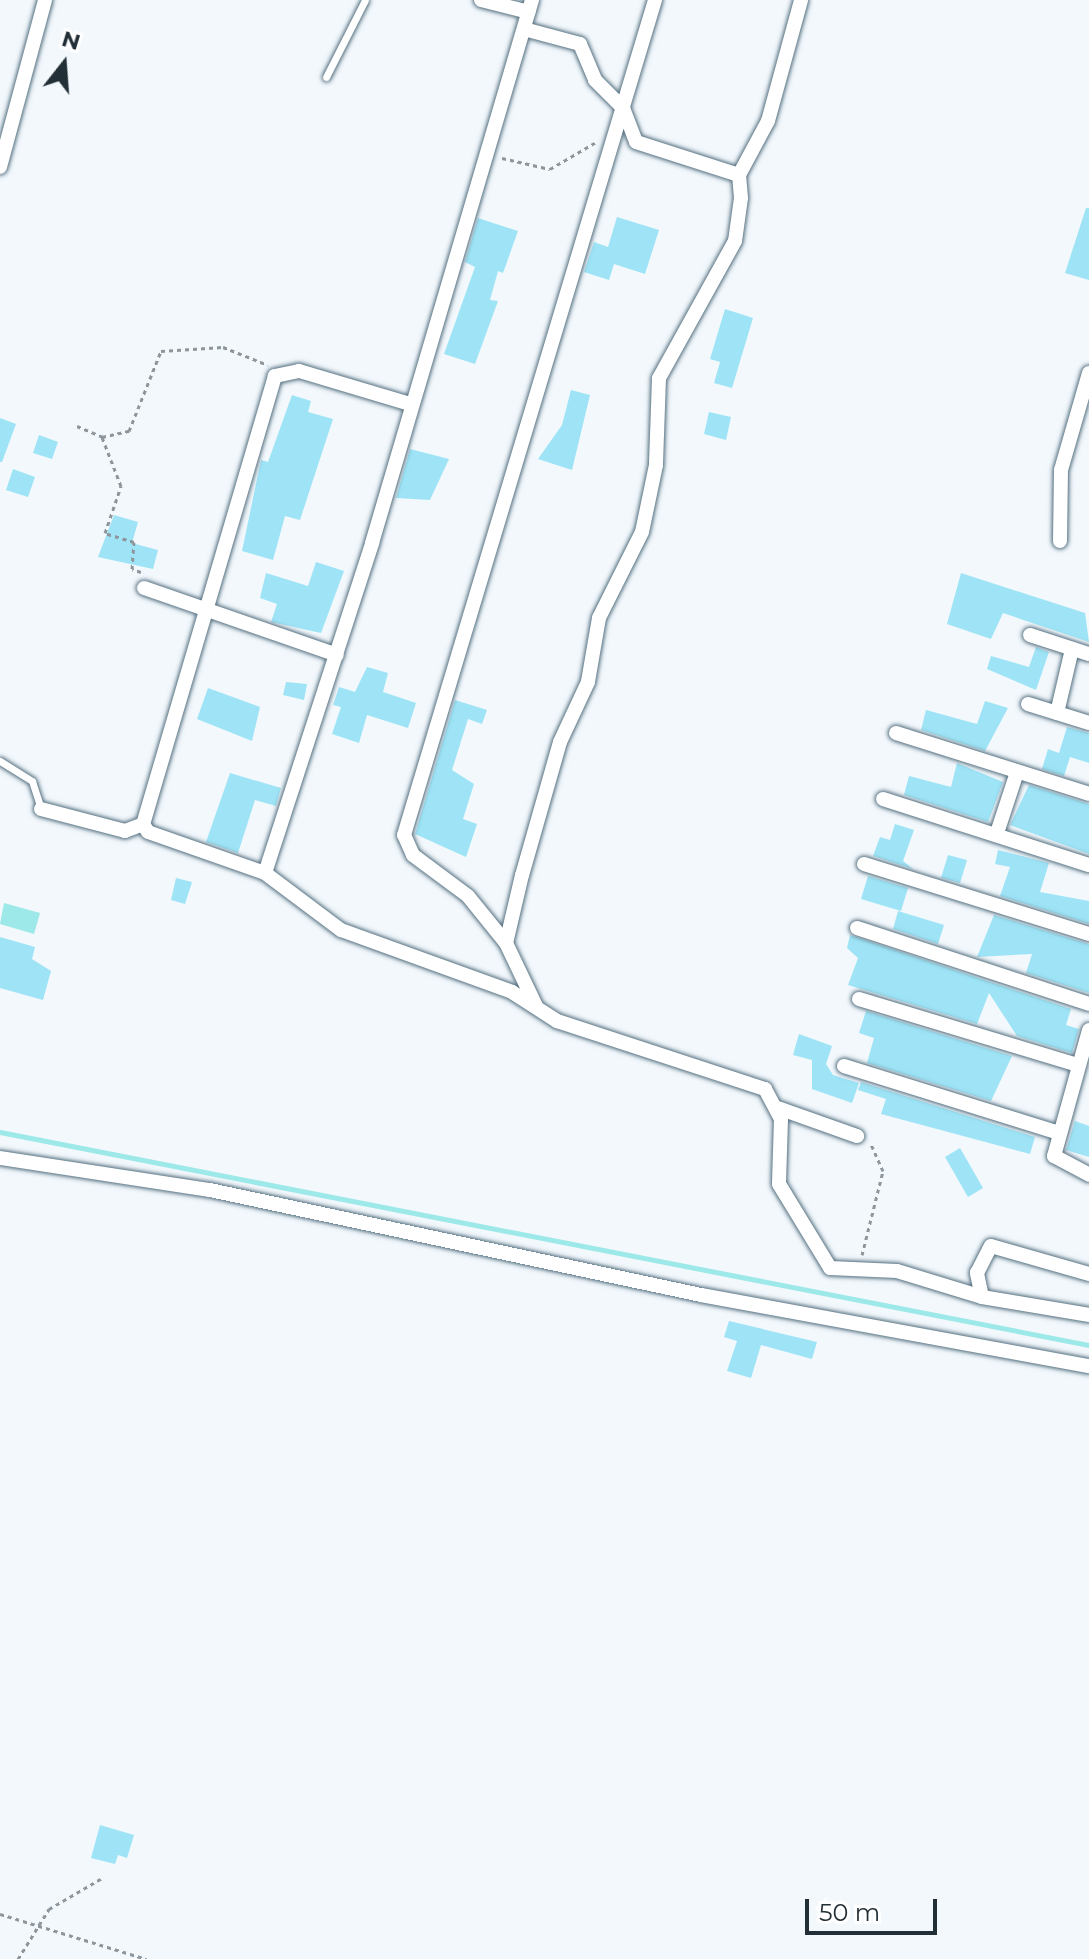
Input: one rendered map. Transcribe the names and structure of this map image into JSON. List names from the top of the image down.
{
  "scale_bar": "50 m",
  "north": "top"
}
